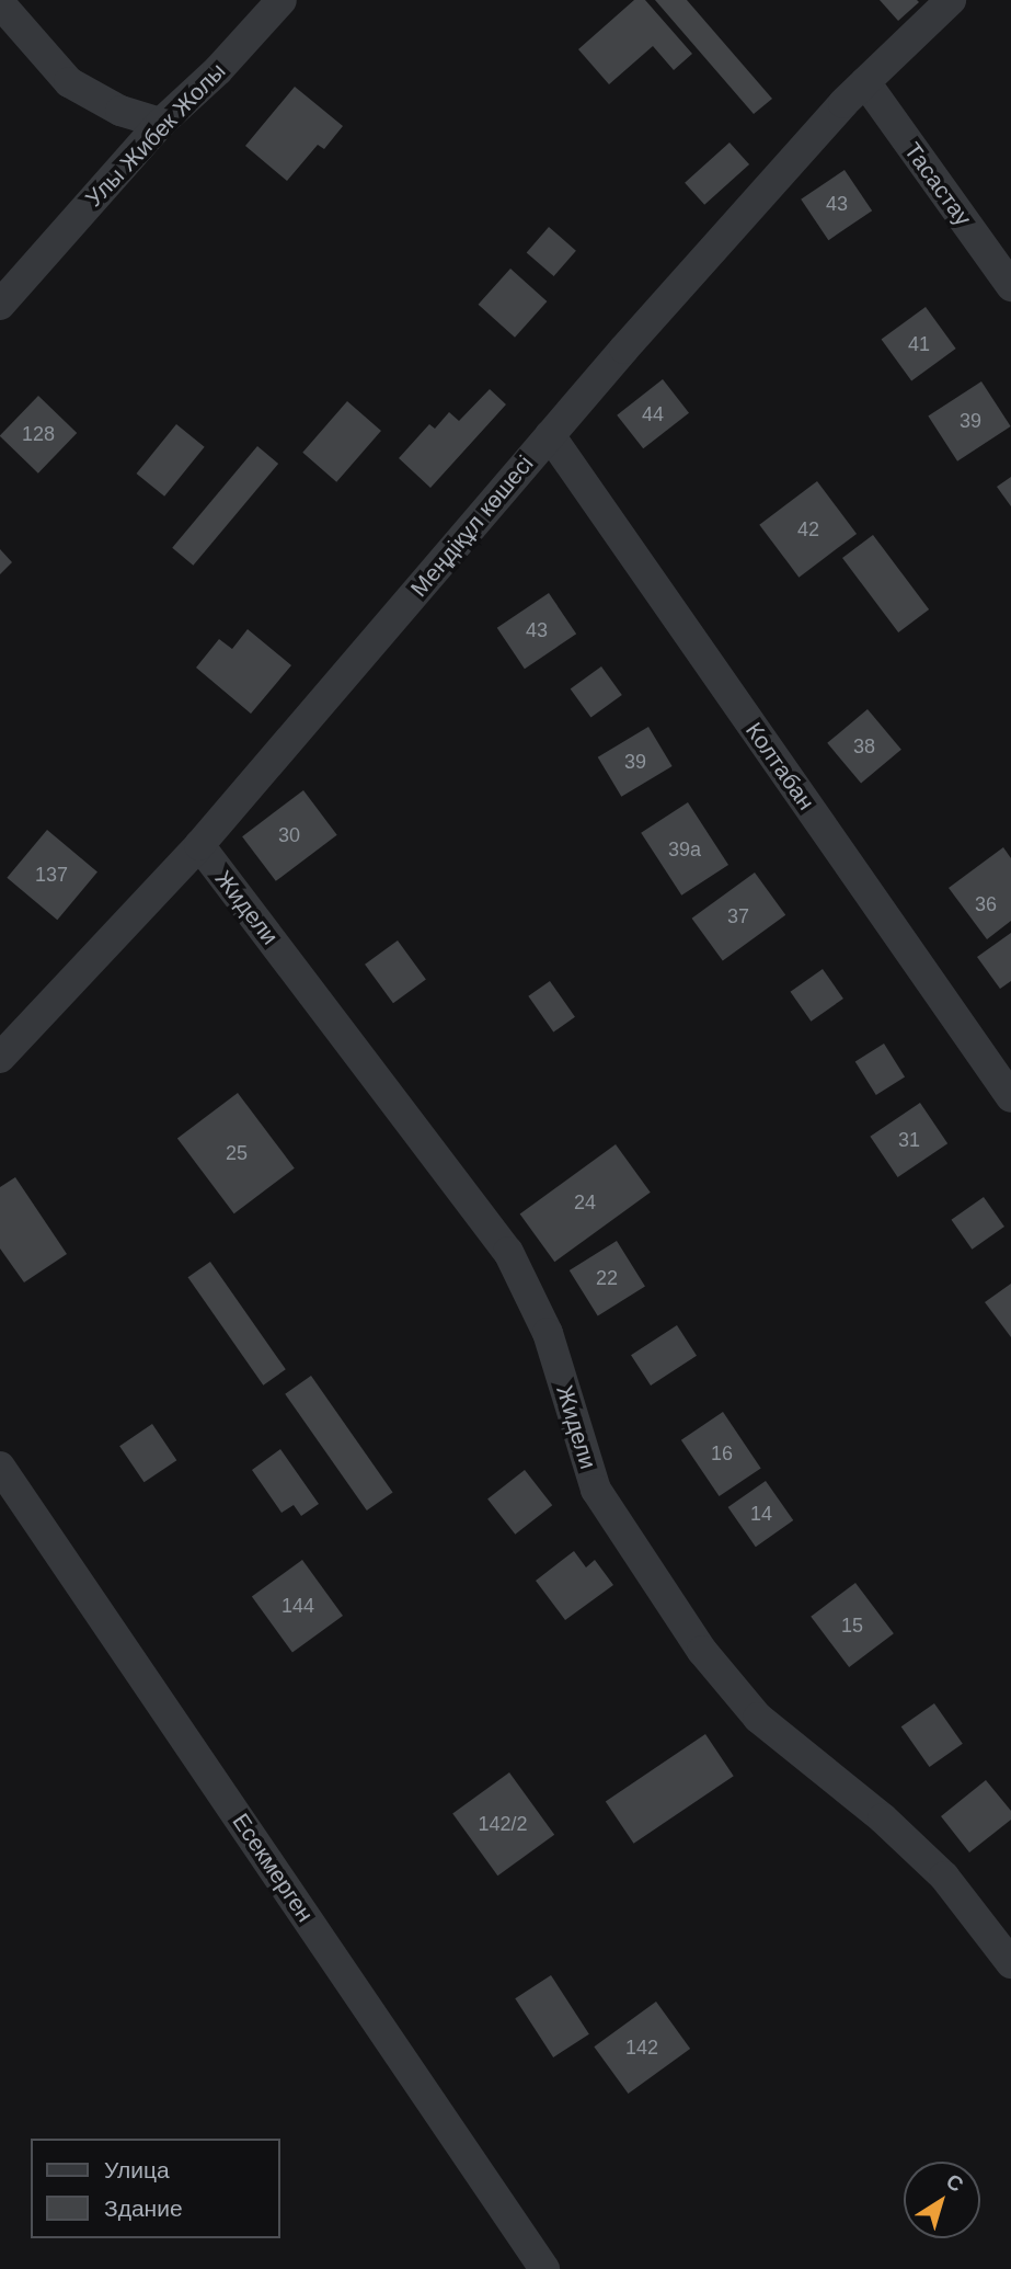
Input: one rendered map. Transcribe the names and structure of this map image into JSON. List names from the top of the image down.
{
  "streets": {
    "street": [
      "Улы Жибек Жолы",
      "Тасастау",
      "Меңдіқұл көшесі",
      "Колтабан",
      "Жидели",
      "Eсекмерген"
    ]
  },
  "crossings": [
    ["Тасастау", "Меңдіқұл көшесі"],
    ["Меңдіқұл көшесі", "Колтабан"],
    ["Меңдіқұл көшесі", "Жидели"]
  ],
  "house_numbers": [
    "43",
    "41",
    "44",
    "39",
    "128",
    "42",
    "43",
    "38",
    "39",
    "30",
    "39а",
    "137",
    "36",
    "37",
    "31",
    "25",
    "24",
    "22",
    "16",
    "14",
    "144",
    "15",
    "142/2",
    "142"
  ],
  "legend": ["Улица", "Здание"],
  "north": "top right"
}
